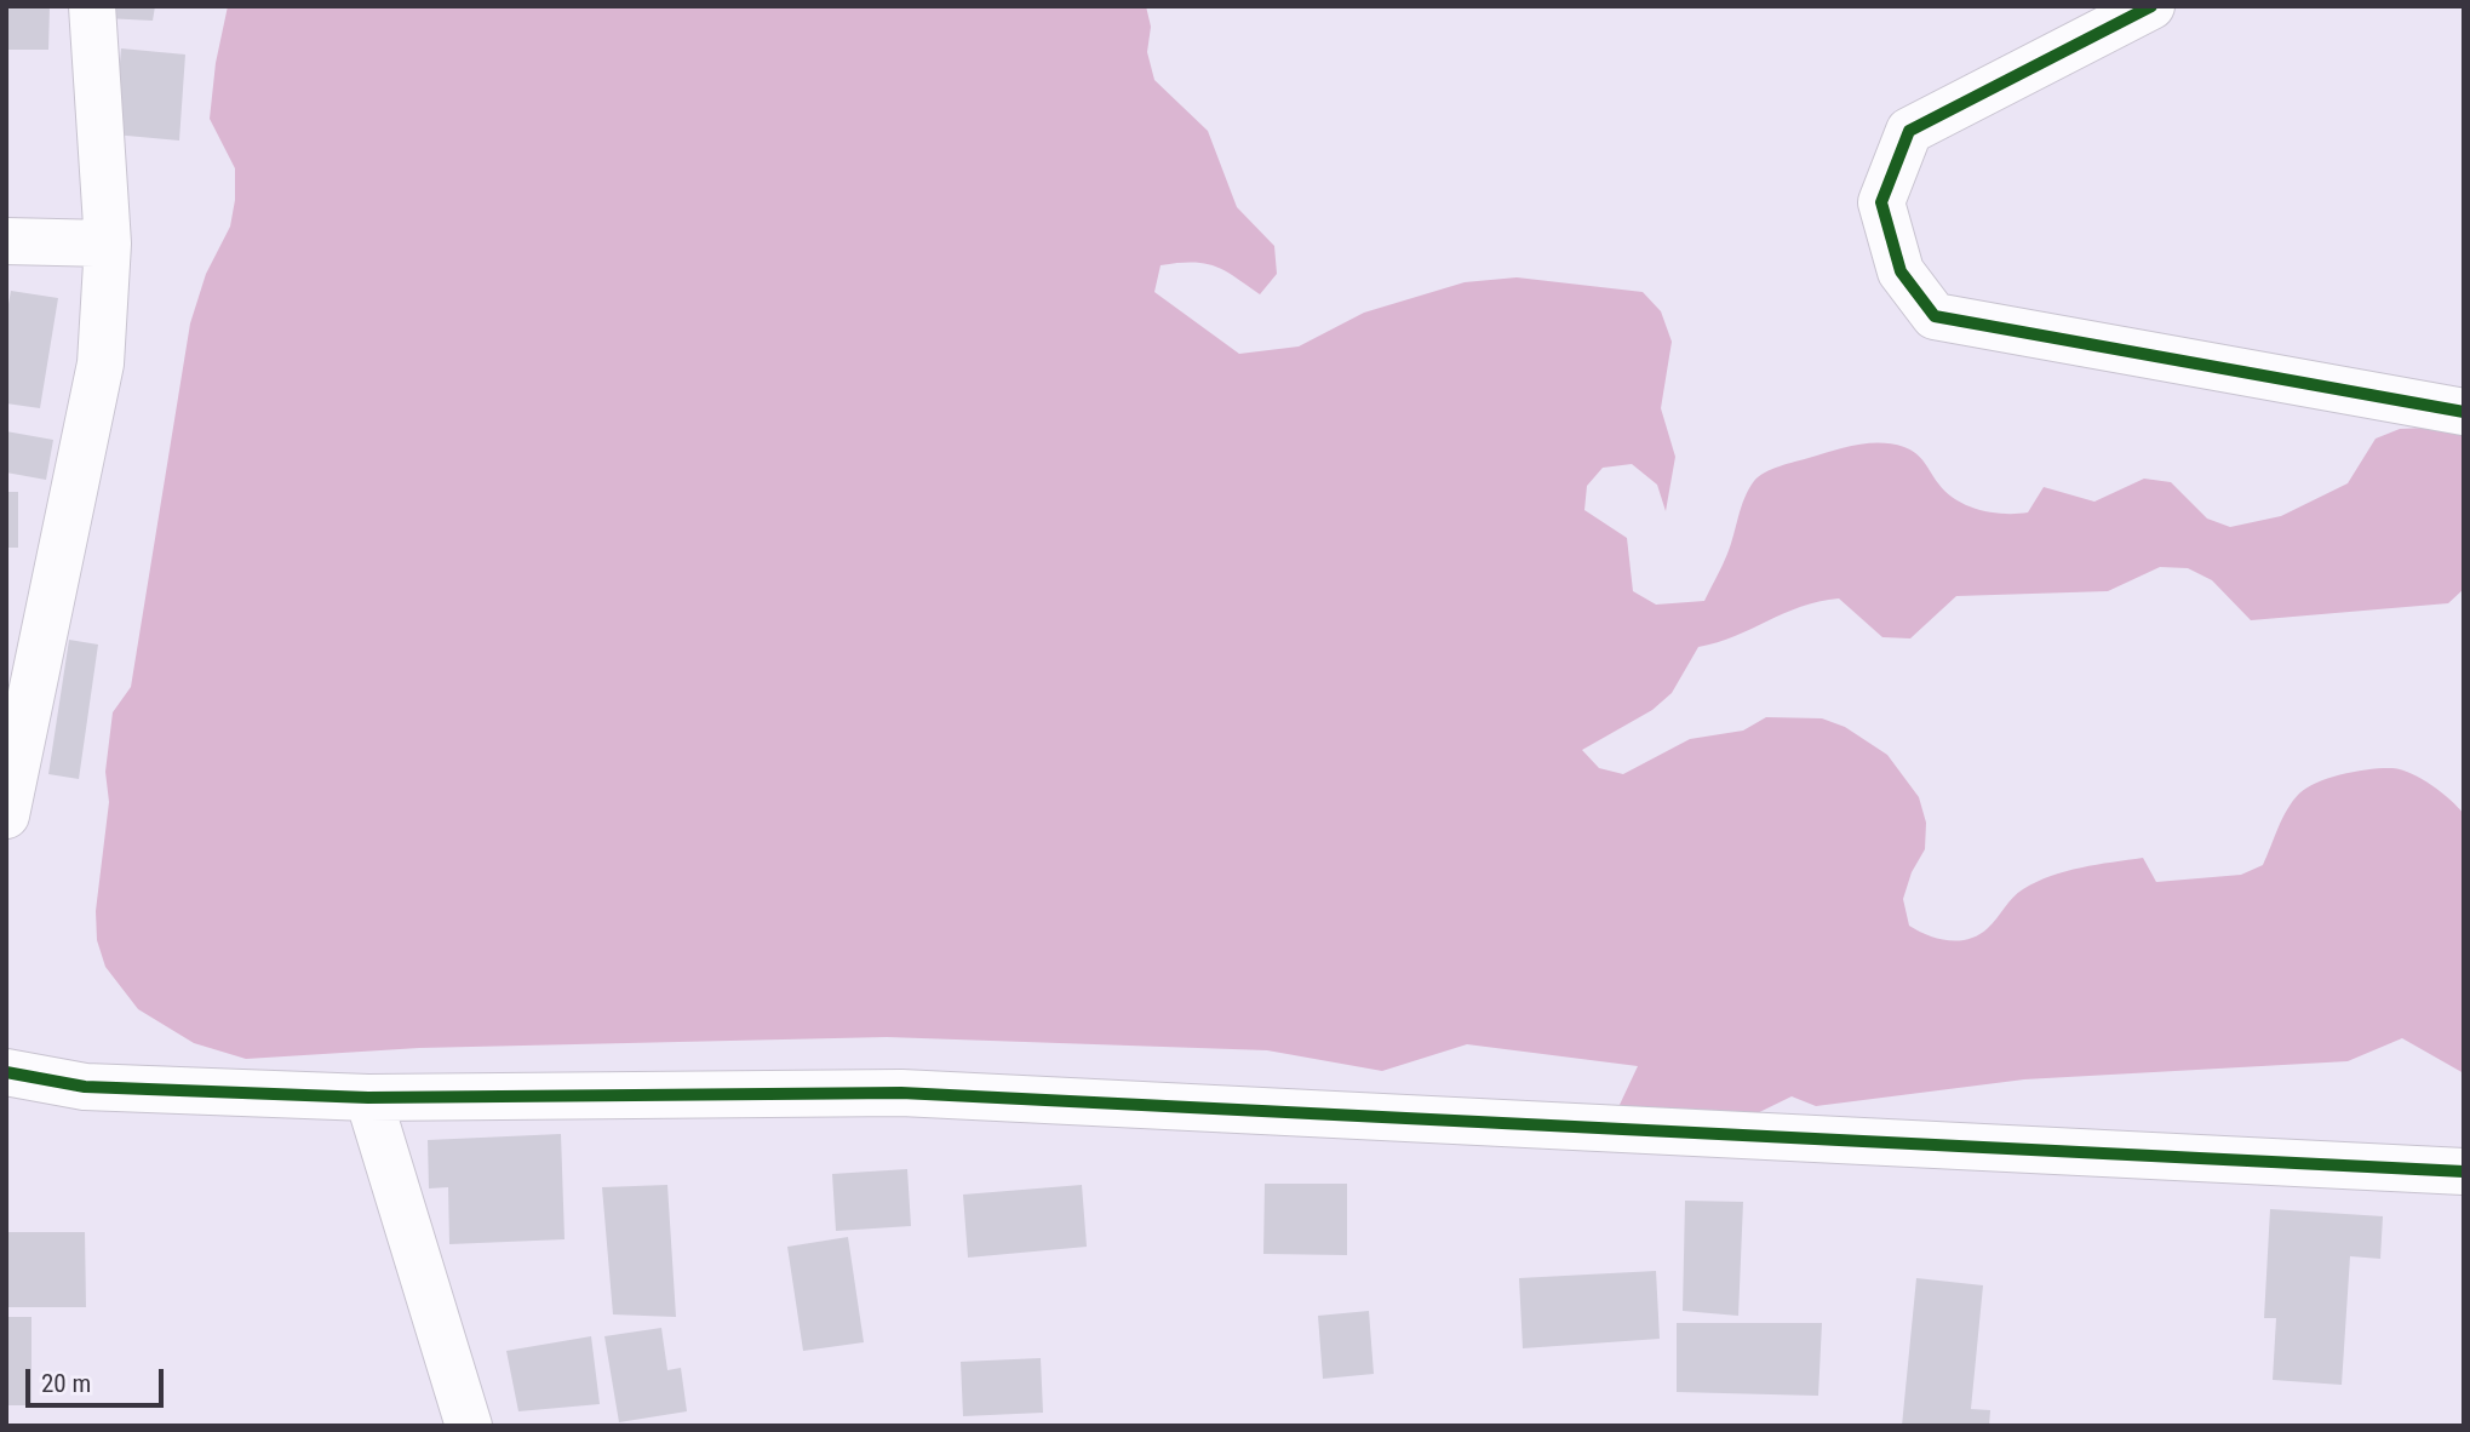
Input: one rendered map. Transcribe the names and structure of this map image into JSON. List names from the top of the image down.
{
  "scale_bar": "20 m"
}
